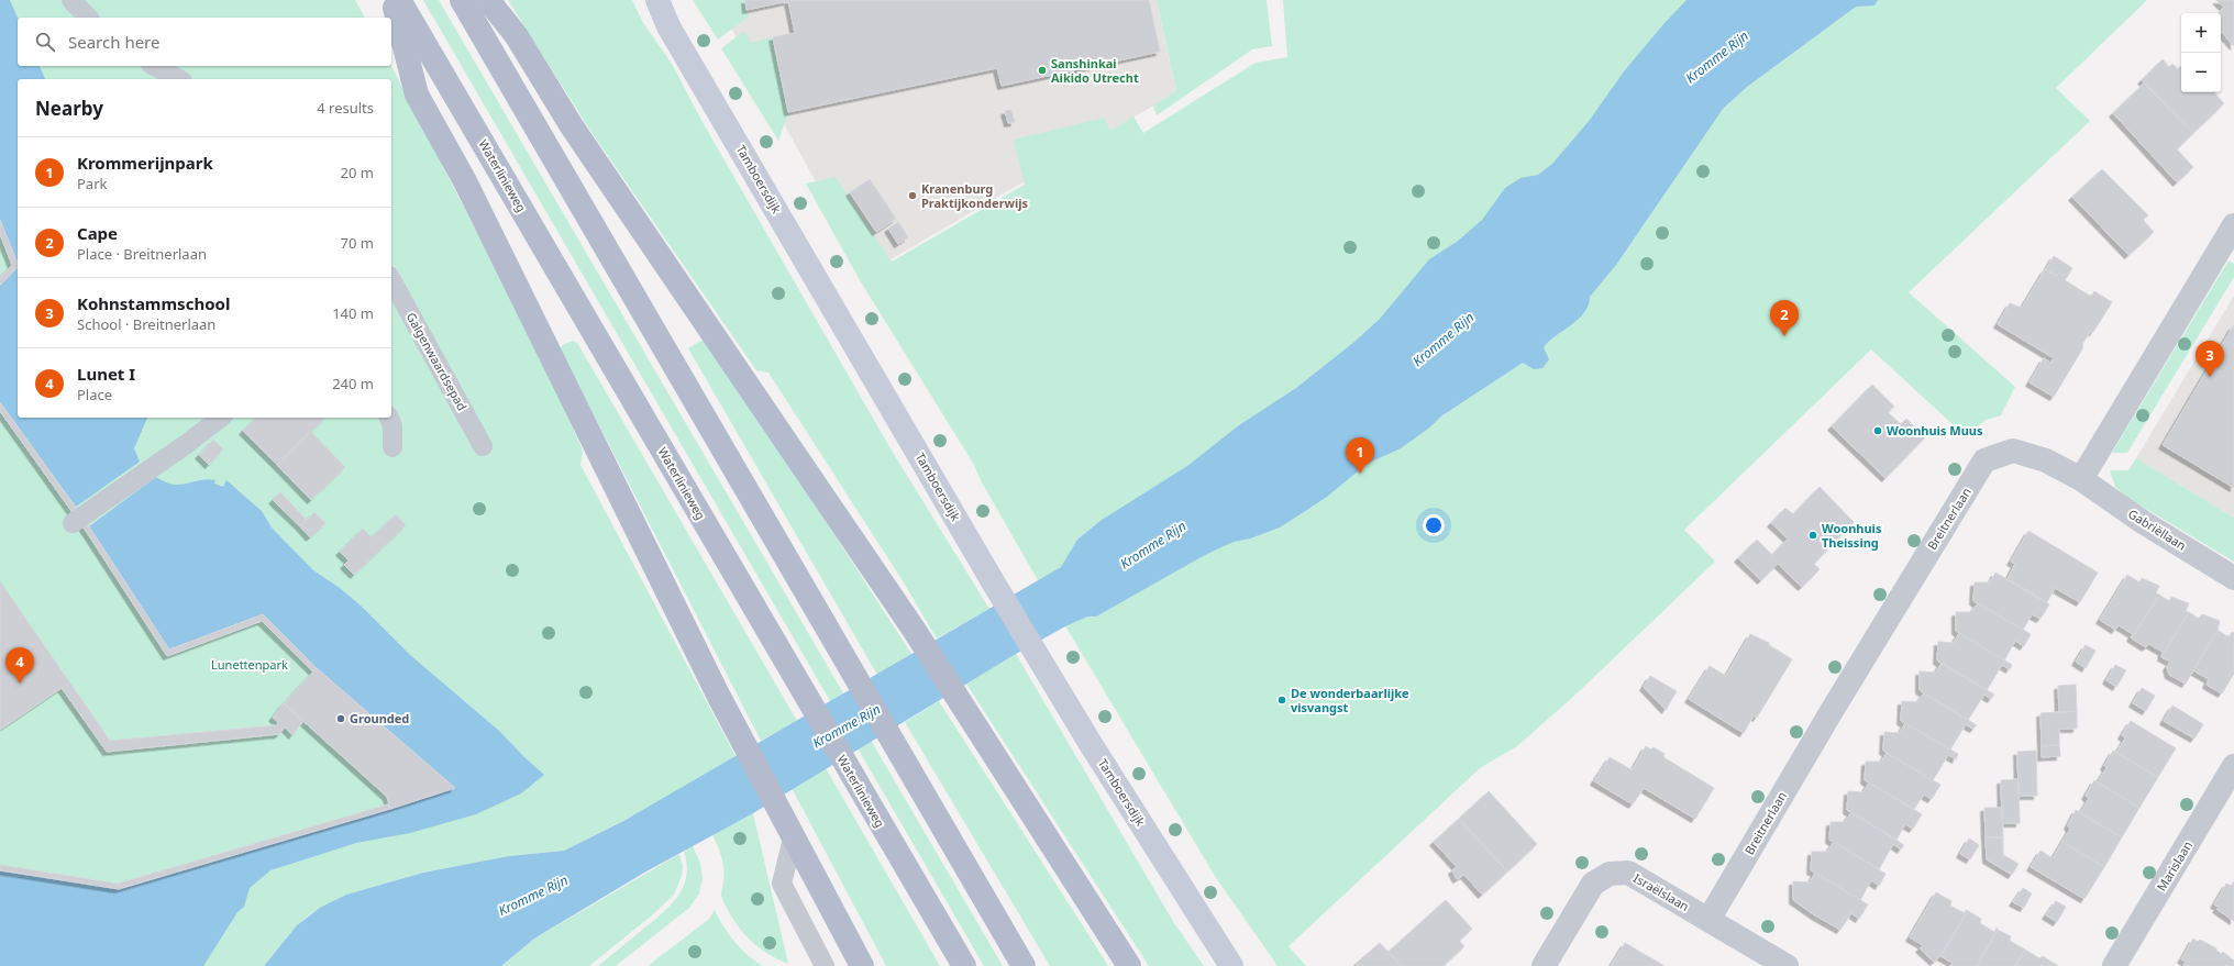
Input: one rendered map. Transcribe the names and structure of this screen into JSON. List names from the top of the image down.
{
  "streets": {
    "main road": ["Waterlinieweg"],
    "street": [
      "Tamboersdijk",
      "Breitnerlaan",
      "Gabriëllaan",
      "Marislaan",
      "Israëlslaan"
    ],
    "lane": ["Galgenwaardsepad"]
  },
  "crossings": [
    ["Breitnerlaan", "Gabriëllaan"],
    ["Breitnerlaan", "Israëlslaan"]
  ],
  "water": ["Kromme Rijn"],
  "parks": ["Lunettenpark"],
  "places": [
    "Sanshinkai Aikido Utrecht",
    "Kranenburg Praktijkonderwijs",
    "Woonhuis Muus",
    "Woonhuis Theissing",
    "De wonderbaarlijke visvangst",
    "Grounded"
  ],
  "page": {
    "map_buttons": ["+", "−"],
    "search": "Search here",
    "heading": ["Nearby", "4 results"],
    "list": [
      {
        "mark": "1",
        "name": "Krommerijnpark",
        "note": "Park",
        "value": "20 m"
      },
      {
        "mark": "2",
        "name": "Cape",
        "note": "Place · Breitnerlaan",
        "value": "70 m"
      },
      {
        "mark": "3",
        "name": "Kohnstammschool",
        "note": "School · Breitnerlaan",
        "value": "140 m"
      },
      {
        "mark": "4",
        "name": "Lunet I",
        "note": "Place",
        "value": "240 m"
      }
    ],
    "pins": [
      "2",
      "3",
      "1",
      "4"
    ]
  }
}
